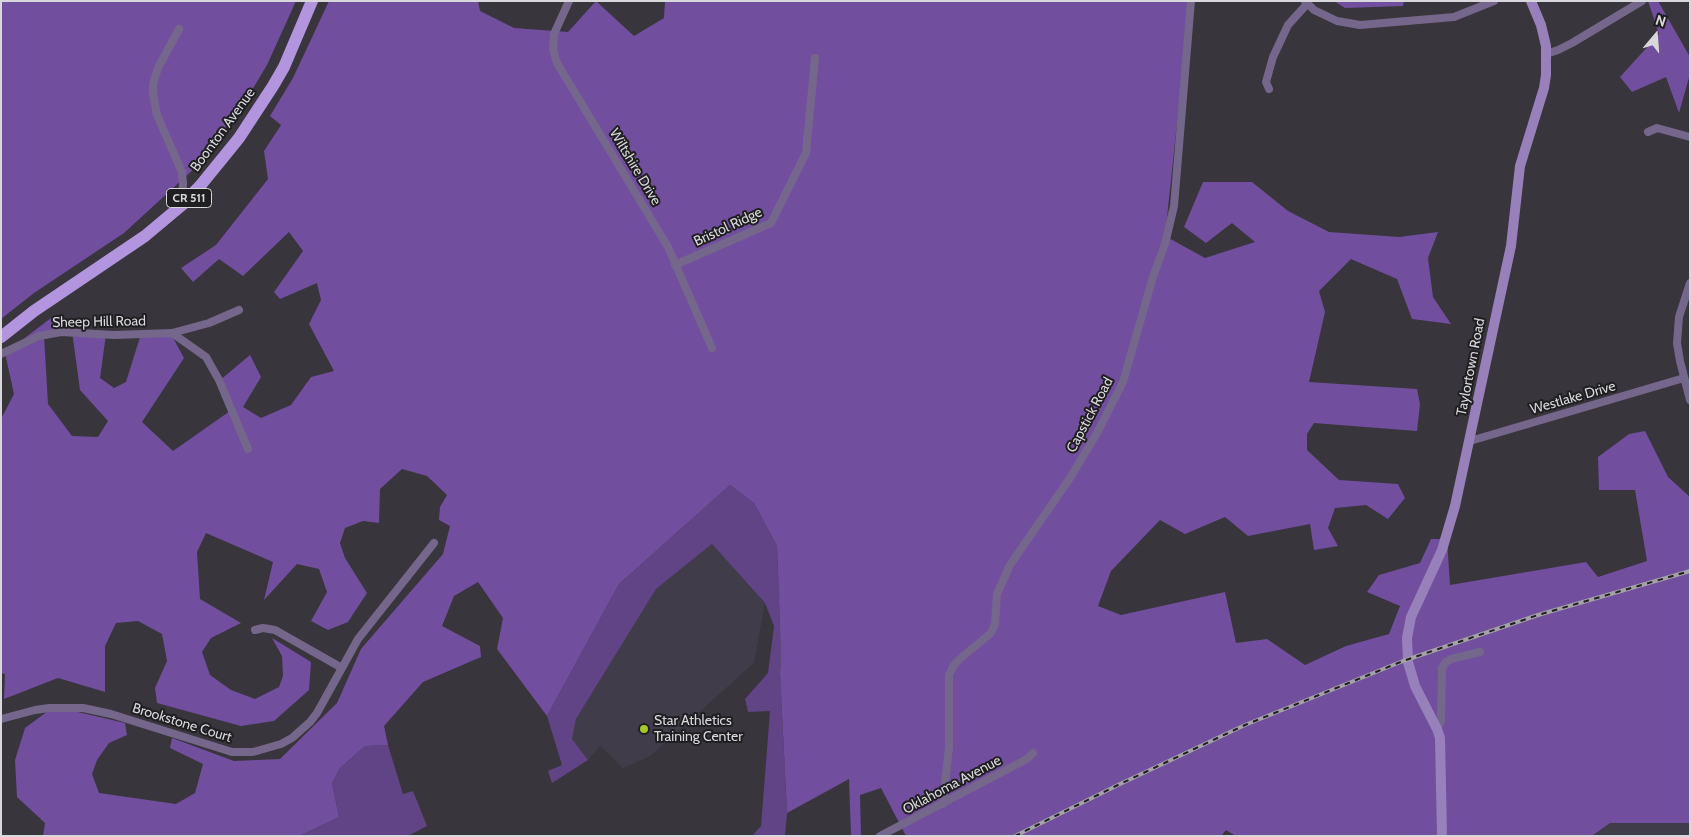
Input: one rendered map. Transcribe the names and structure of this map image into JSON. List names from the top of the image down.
{
  "streets": {
    "main road": ["Boonton Avenue", "CR 511"],
    "street": [
      "Wiltshire Drive",
      "Bristol Ridge",
      "Sheep Hill Road",
      "Taylortown Road",
      "Westlake Drive",
      "Capstick Road",
      "Brookstone Court",
      "Oklahoma Avenue"
    ]
  },
  "crossings": [
    ["Wiltshire Drive", "Bristol Ridge"],
    ["Taylortown Road", "Westlake Drive"],
    ["Capstick Road", "Oklahoma Avenue"]
  ],
  "places": ["Star Athletics Training Center"],
  "north": "top"
}
